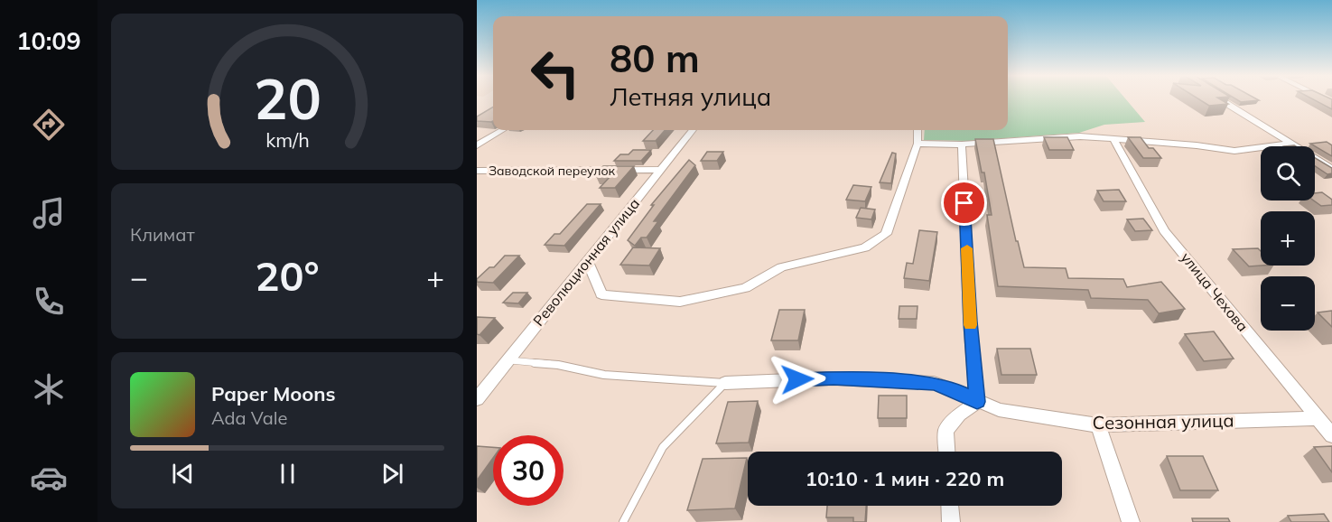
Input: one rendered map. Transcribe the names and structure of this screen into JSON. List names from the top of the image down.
{
  "streets": {
    "street": [
      "Заводской переулок",
      "Революционная улица",
      "улица Чехова",
      "Сезонная улица"
    ]
  },
  "crossings": [
    ["Заводской переулок", "Революционная улица"],
    ["улица Чехова", "Сезонная улица"]
  ],
  "page": {
    "tabs": "10:09",
    "turn": ["80 m", "Летняя улица"],
    "map_buttons": ["+", "−"],
    "tile": "Климат",
    "heat": ["−", "20°", "+"],
    "song": ["Paper Moons", "Ada Vale"],
    "limit": "30",
    "trip": "10:10 · 1 мин · 220 m",
    "gauge": ["20", "km/h"]
  }
}
